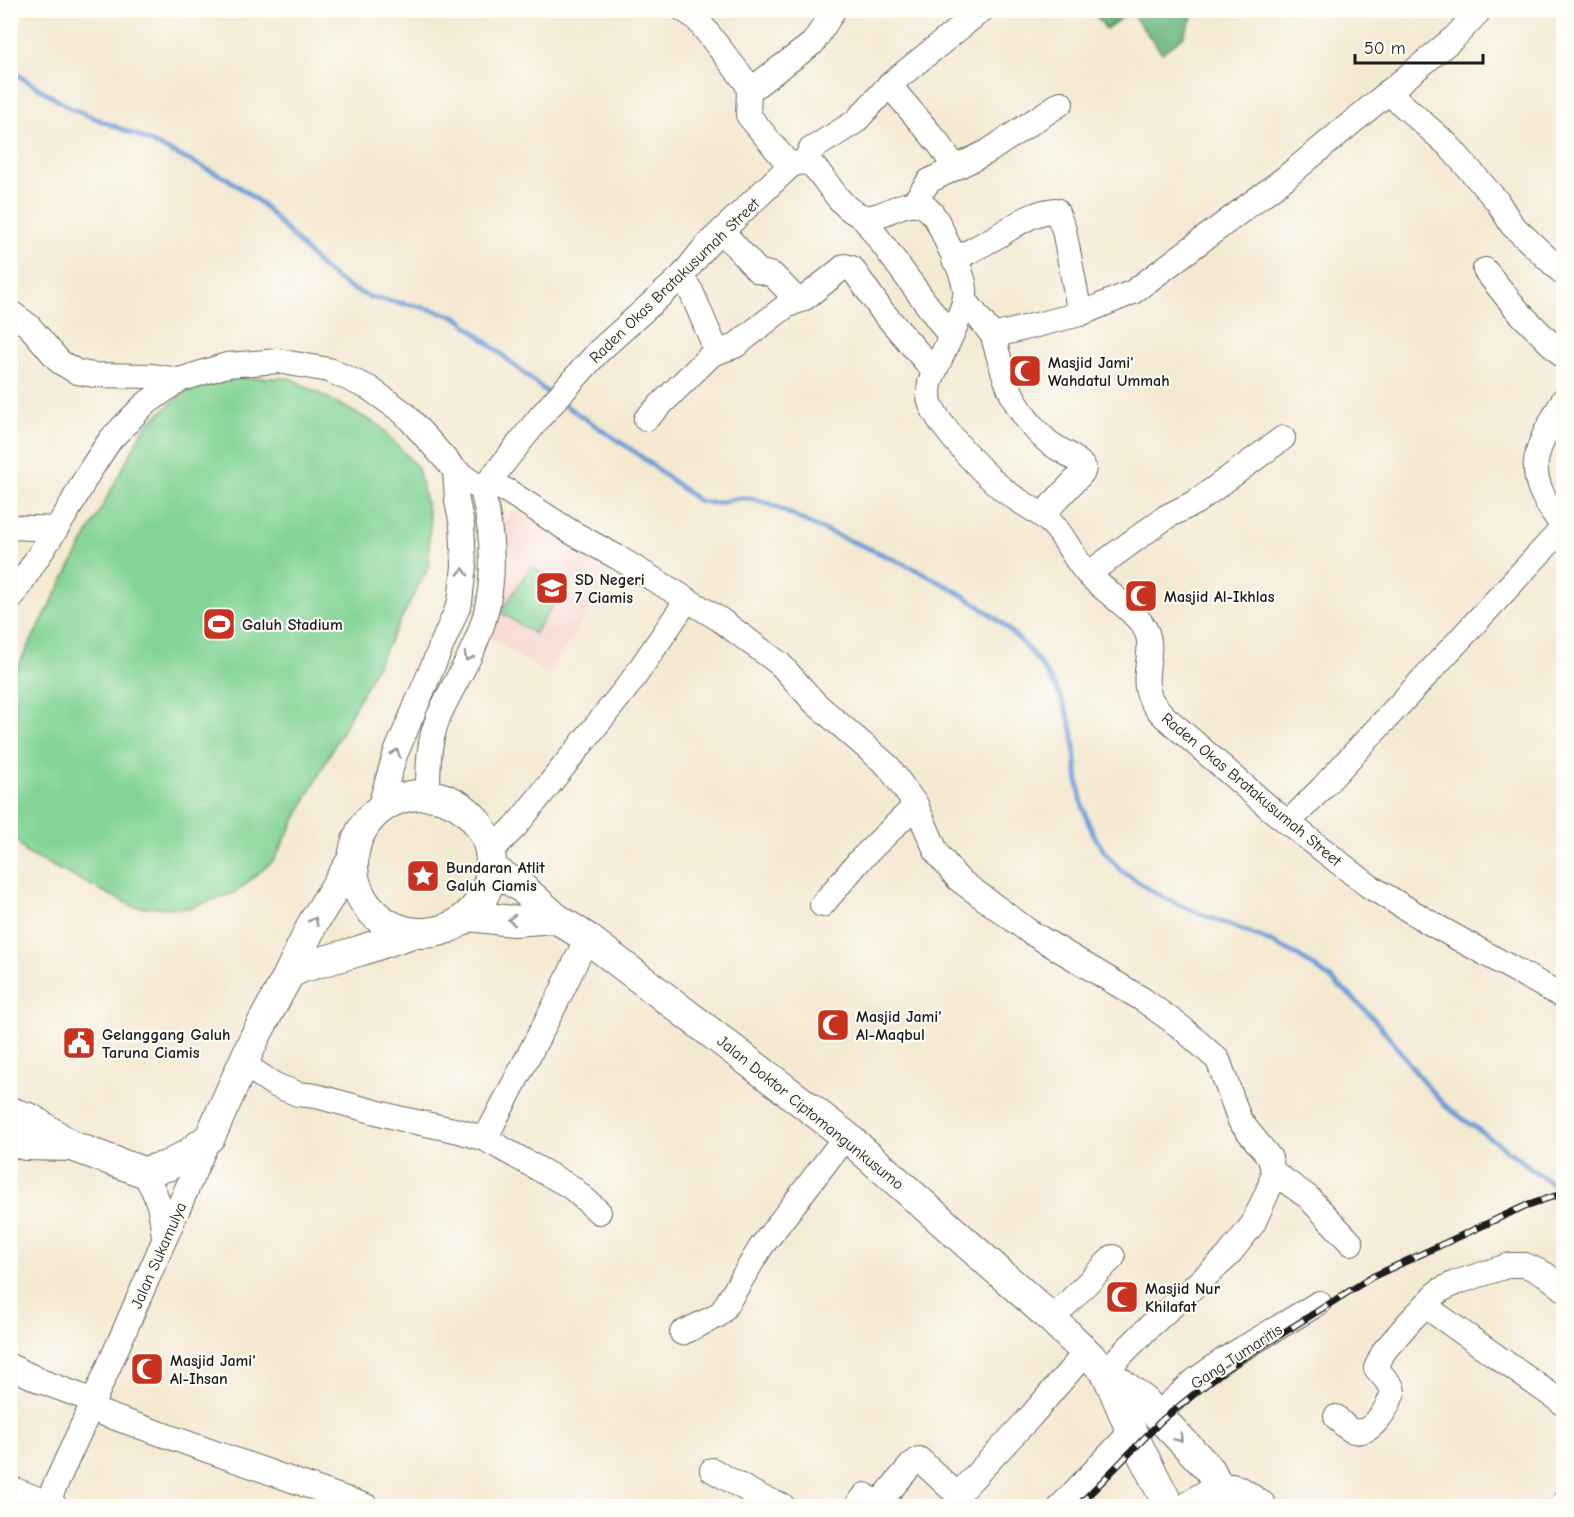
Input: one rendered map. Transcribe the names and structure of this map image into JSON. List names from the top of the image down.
{
  "streets": {
    "main road": ["Jalan Doktor Ciptomangunkusumo", "Jalan Sukamulya"],
    "street": ["Raden Okas Bratakusumah Street", "Gang Tumaritis"]
  },
  "crossings": [
    ["Jalan Doktor Ciptomangunkusumo", "Jalan Sukamulya"],
    ["Jalan Doktor Ciptomangunkusumo", "Gang Tumaritis"]
  ],
  "places": {
    "mosque": [
      "Masjid Jami' Wahdatul Ummah",
      "Masjid Al-Ikhlas",
      "Masjid Jami' Al-Maqbul",
      "Masjid Nur Khilafat",
      "Masjid Jami' Al-Ihsan"
    ],
    "school or university": ["SD Negeri 7 Ciamis"],
    "sports": ["Galuh Stadium"],
    "place": ["Bundaran Atlit Galuh Ciamis"],
    "public building": ["Gelanggang Galuh Taruna Ciamis"]
  },
  "scale_bar": "50 m"
}
